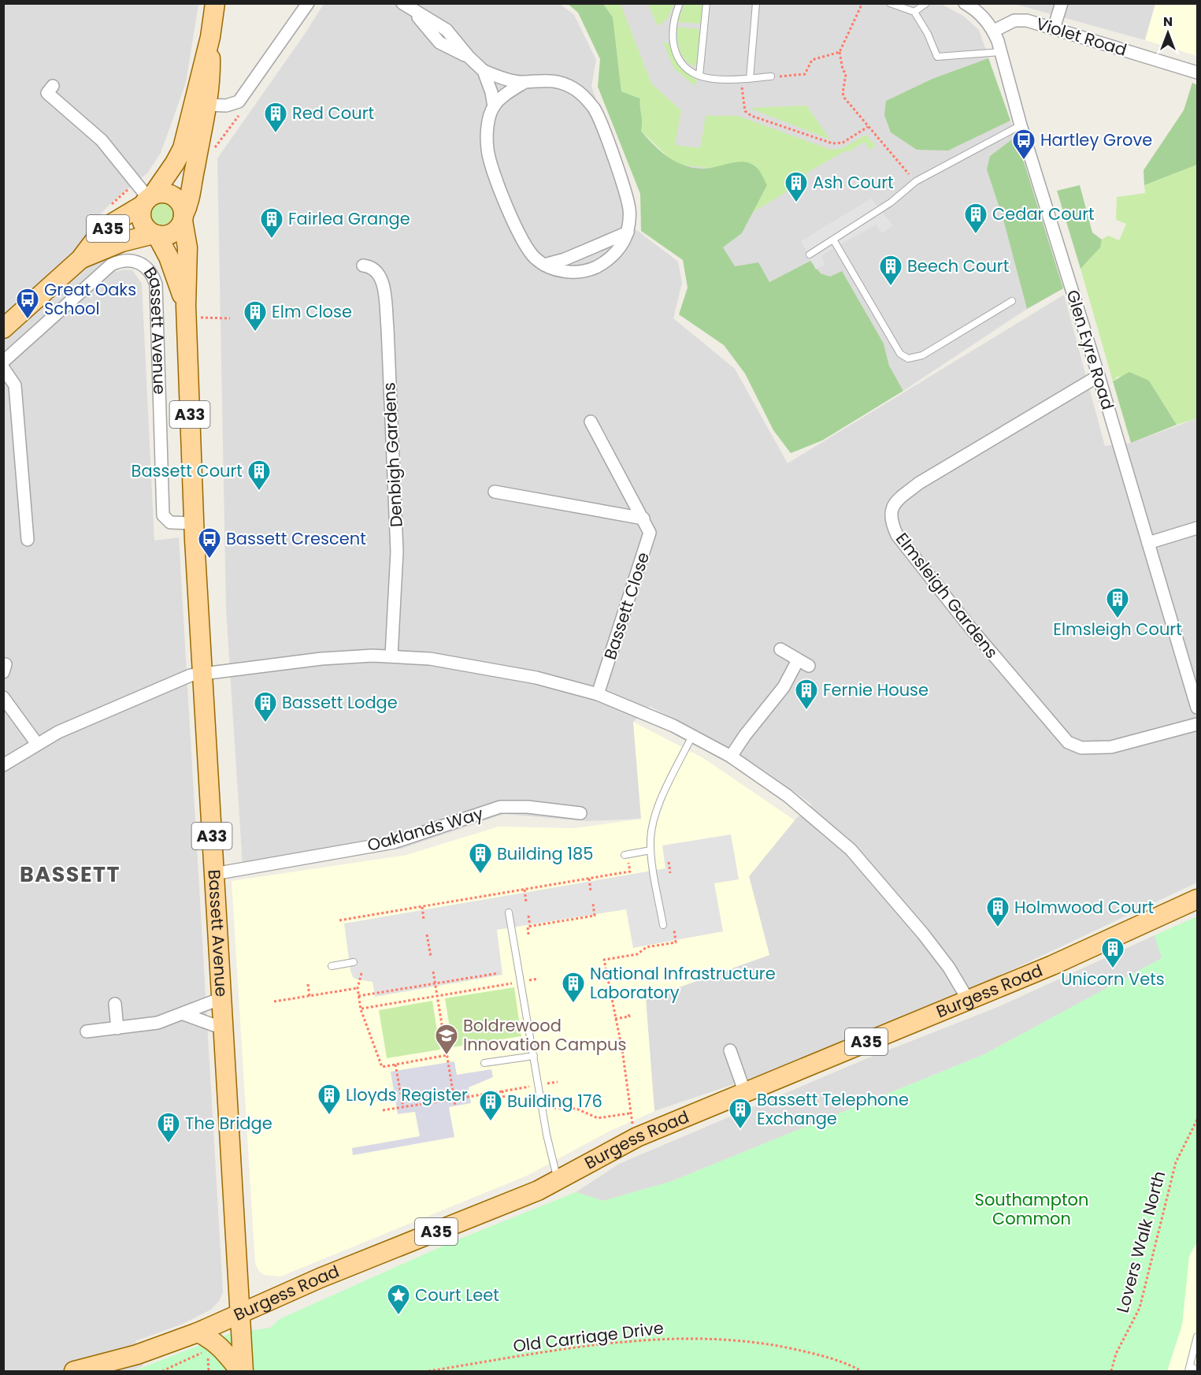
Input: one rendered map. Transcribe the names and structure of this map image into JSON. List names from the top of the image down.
{
  "streets": {
    "main road": [
      "A35",
      "Bassett Avenue",
      "A33",
      "Burgess Road"
    ],
    "street": [
      "Violet Road",
      "Glen Eyre Road",
      "Denbigh Gardens",
      "Elmsleigh Gardens",
      "Bassett Close",
      "Oaklands Way"
    ],
    "path": ["Lovers Walk North", "Old Carriage Drive"]
  },
  "crossings": [
    ["Violet Road", "Glen Eyre Road"],
    ["A35", "Bassett Avenue"],
    ["Bassett Avenue", "A33"],
    ["Bassett Avenue", "Oaklands Way"],
    ["Bassett Avenue", "Burgess Road"],
    ["Glen Eyre Road", "Elmsleigh Gardens"],
    ["A33", "Burgess Road"]
  ],
  "districts": ["BASSETT"],
  "parks": ["Southampton Common"],
  "places": {
    "building": [
      "Red Court",
      "Ash Court",
      "Cedar Court",
      "Fairlea Grange",
      "Beech Court",
      "Elm Close",
      "Bassett Court",
      "Elmsleigh Court",
      "Fernie House",
      "Bassett Lodge",
      "Building 185",
      "Holmwood Court",
      "Unicorn Vets",
      "National Infrastructure Laboratory",
      "Lloyds Register",
      "Building 176",
      "Bassett Telephone Exchange",
      "The Bridge"
    ],
    "bus stop": ["Hartley Grove", "Great Oaks School", "Bassett Crescent"],
    "school or university": ["Boldrewood Innovation Campus"],
    "place": ["Court Leet"]
  },
  "north": "top"
}
